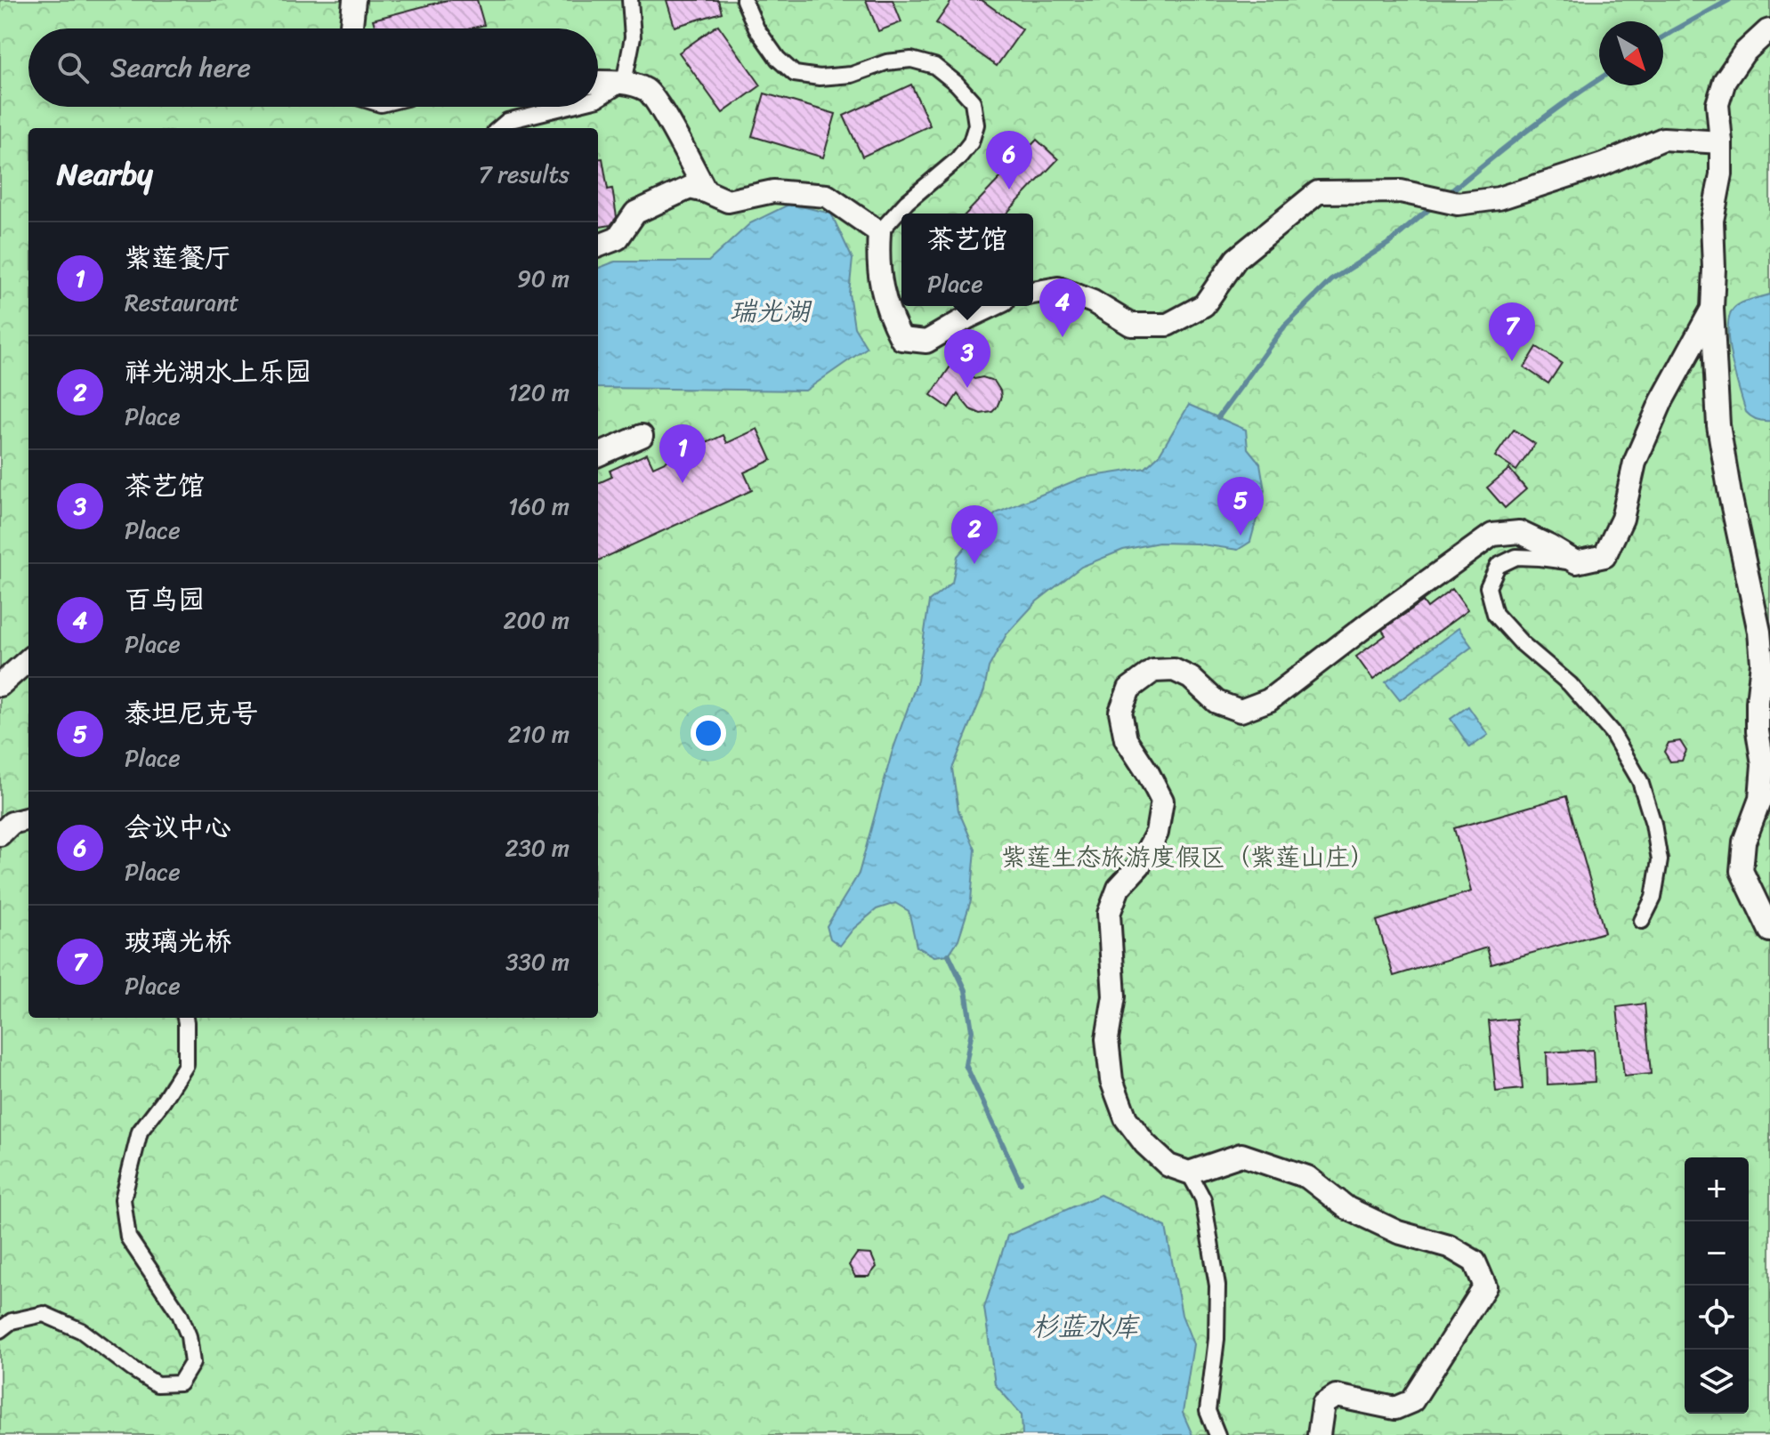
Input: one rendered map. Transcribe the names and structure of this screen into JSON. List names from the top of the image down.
{
  "water": ["瑞光湖", "杉蓝水库"],
  "parks": ["紫莲生态旅游度假区（紫莲山庄）"],
  "north": "bottom right",
  "page": {
    "search": "Search here",
    "heading": ["Nearby", "7 results"],
    "pins": [
      "6",
      "4",
      "7",
      "3",
      "1",
      "5",
      "2"
    ],
    "popup": ["茶艺馆", "Place"],
    "list": [
      {
        "mark": "1",
        "name": "紫莲餐厅",
        "note": "Restaurant",
        "value": "90 m"
      },
      {
        "mark": "2",
        "name": "祥光湖水上乐园",
        "note": "Place",
        "value": "120 m"
      },
      {
        "mark": "3",
        "name": "茶艺馆",
        "note": "Place",
        "value": "160 m"
      },
      {
        "mark": "4",
        "name": "百鸟园",
        "note": "Place",
        "value": "200 m"
      },
      {
        "mark": "5",
        "name": "泰坦尼克号",
        "note": "Place",
        "value": "210 m"
      },
      {
        "mark": "6",
        "name": "会议中心",
        "note": "Place",
        "value": "230 m"
      },
      {
        "mark": "7",
        "name": "玻璃光桥",
        "note": "Place",
        "value": "330 m"
      }
    ],
    "map_buttons": ["+", "−"]
  }
}
